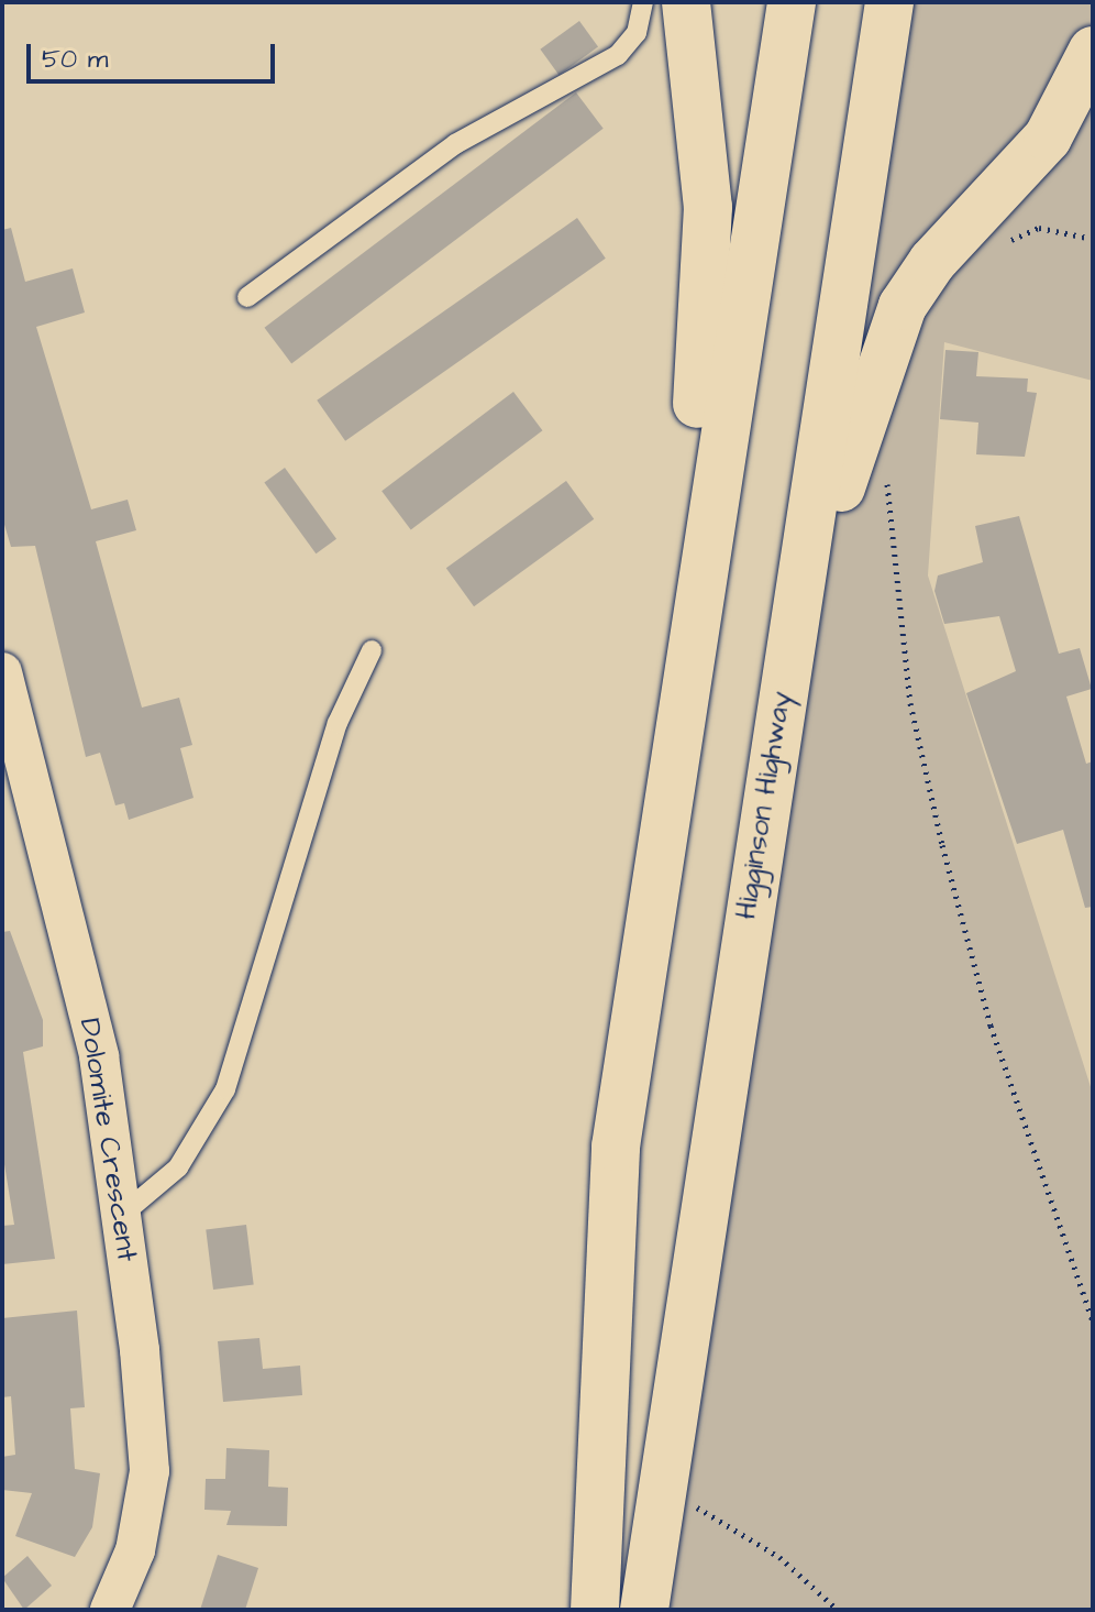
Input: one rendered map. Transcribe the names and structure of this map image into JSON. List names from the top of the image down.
{
  "streets": {
    "highway": ["Higginson Highway"],
    "street": ["Dolomite Crescent"]
  },
  "scale_bar": "50 m"
}
